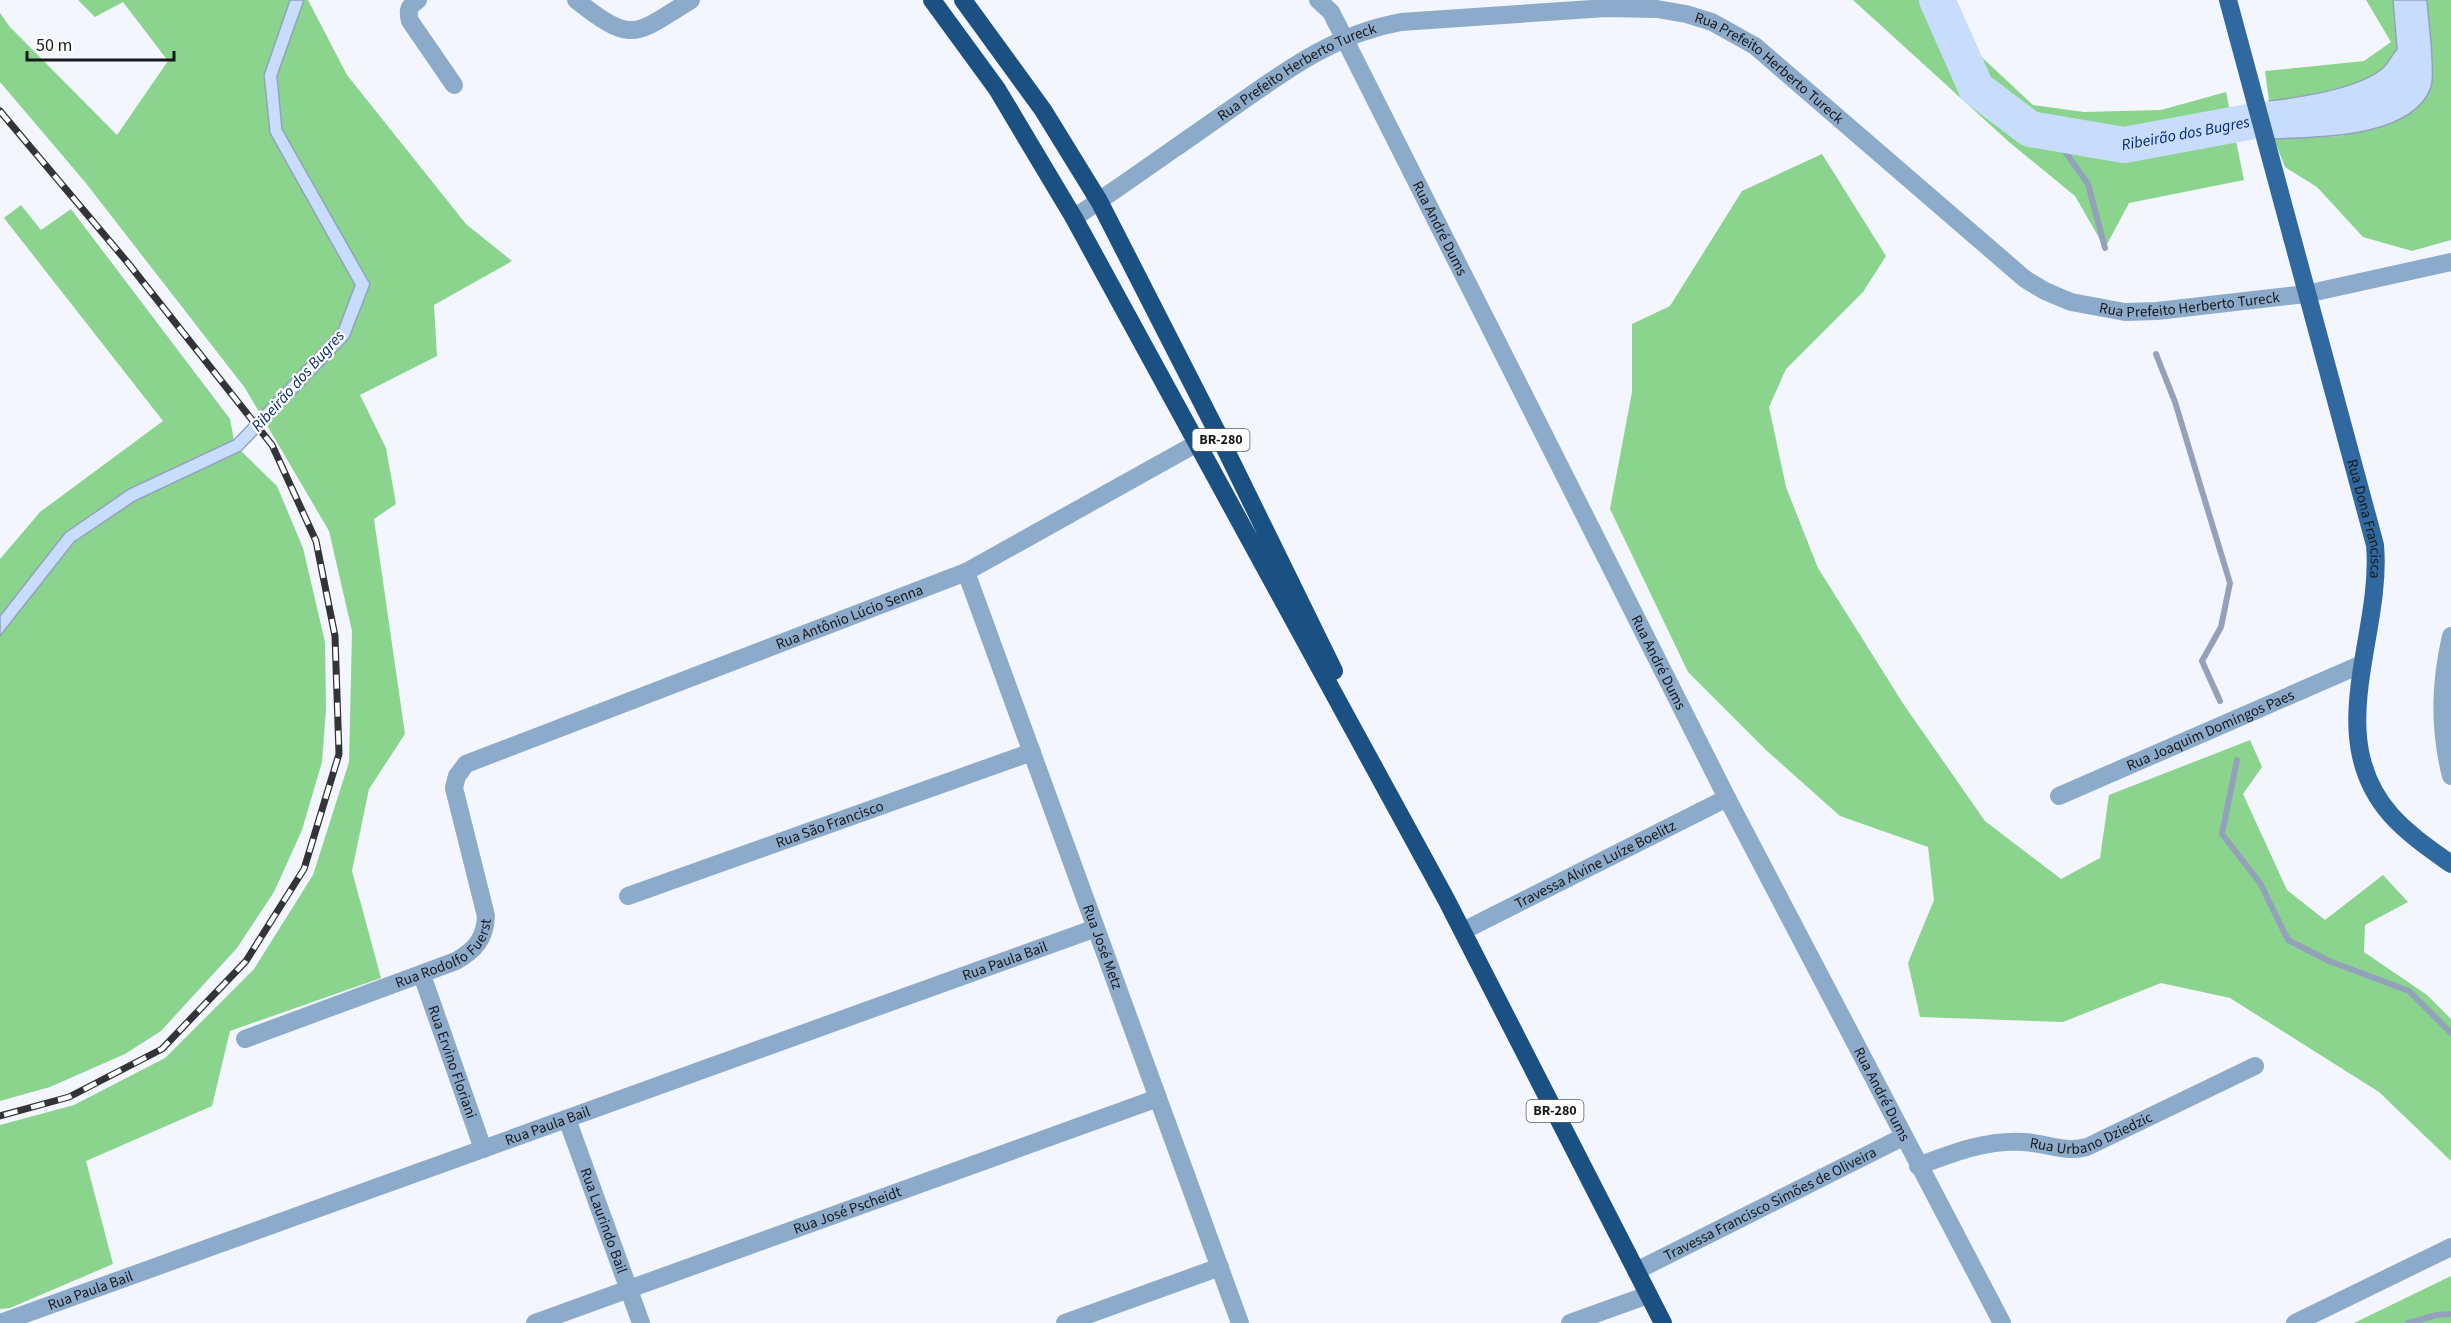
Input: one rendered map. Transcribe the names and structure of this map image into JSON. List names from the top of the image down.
{
  "streets": {
    "highway": ["BR-280"],
    "main road": ["Rua Dona Francisca"],
    "street": [
      "Rua Prefeito Herberto Tureck",
      "Rua André Dums",
      "Rua Antônio Lúcio Senna",
      "Rua Joaquim Domingos Paes",
      "Rua São Francisco",
      "Travessa Alvine Luíze Boelitz",
      "Rua José Metz",
      "Rua Rodolfo Fuerst",
      "Rua Paula Bail",
      "Rua Ervino Floriani",
      "Rua Urbano Dziedzic",
      "Travessa Francisco Simões de Oliveira",
      "Rua José Pscheidt",
      "Rua Laurindo Bail"
    ]
  },
  "crossings": [
    ["Rua Prefeito Herberto Tureck", "Rua André Dums"],
    ["Rua Prefeito Herberto Tureck", "BR-280"],
    ["Rua Prefeito Herberto Tureck", "Rua Dona Francisca"],
    ["Rua André Dums", "Travessa Alvine Luíze Boelitz"],
    ["Rua André Dums", "Rua Urbano Dziedzic"],
    ["Rua André Dums", "Travessa Francisco Simões de Oliveira"],
    ["BR-280", "Rua Antônio Lúcio Senna"],
    ["BR-280", "Travessa Alvine Luíze Boelitz"],
    ["BR-280", "Travessa Francisco Simões de Oliveira"],
    ["Rua Dona Francisca", "Rua Joaquim Domingos Paes"],
    ["Rua Antônio Lúcio Senna", "Rua José Metz"],
    ["Rua Antônio Lúcio Senna", "Rua Rodolfo Fuerst"],
    ["Rua São Francisco", "Rua José Metz"],
    ["Rua José Metz", "Rua Paula Bail"],
    ["Rua José Metz", "Rua José Pscheidt"],
    ["Rua Rodolfo Fuerst", "Rua Ervino Floriani"],
    ["Rua Paula Bail", "Rua Ervino Floriani"],
    ["Rua Paula Bail", "Rua Laurindo Bail"],
    ["Rua José Pscheidt", "Rua Laurindo Bail"]
  ],
  "water": ["Ribeirão dos Bugres"],
  "scale_bar": "50 m"
}
